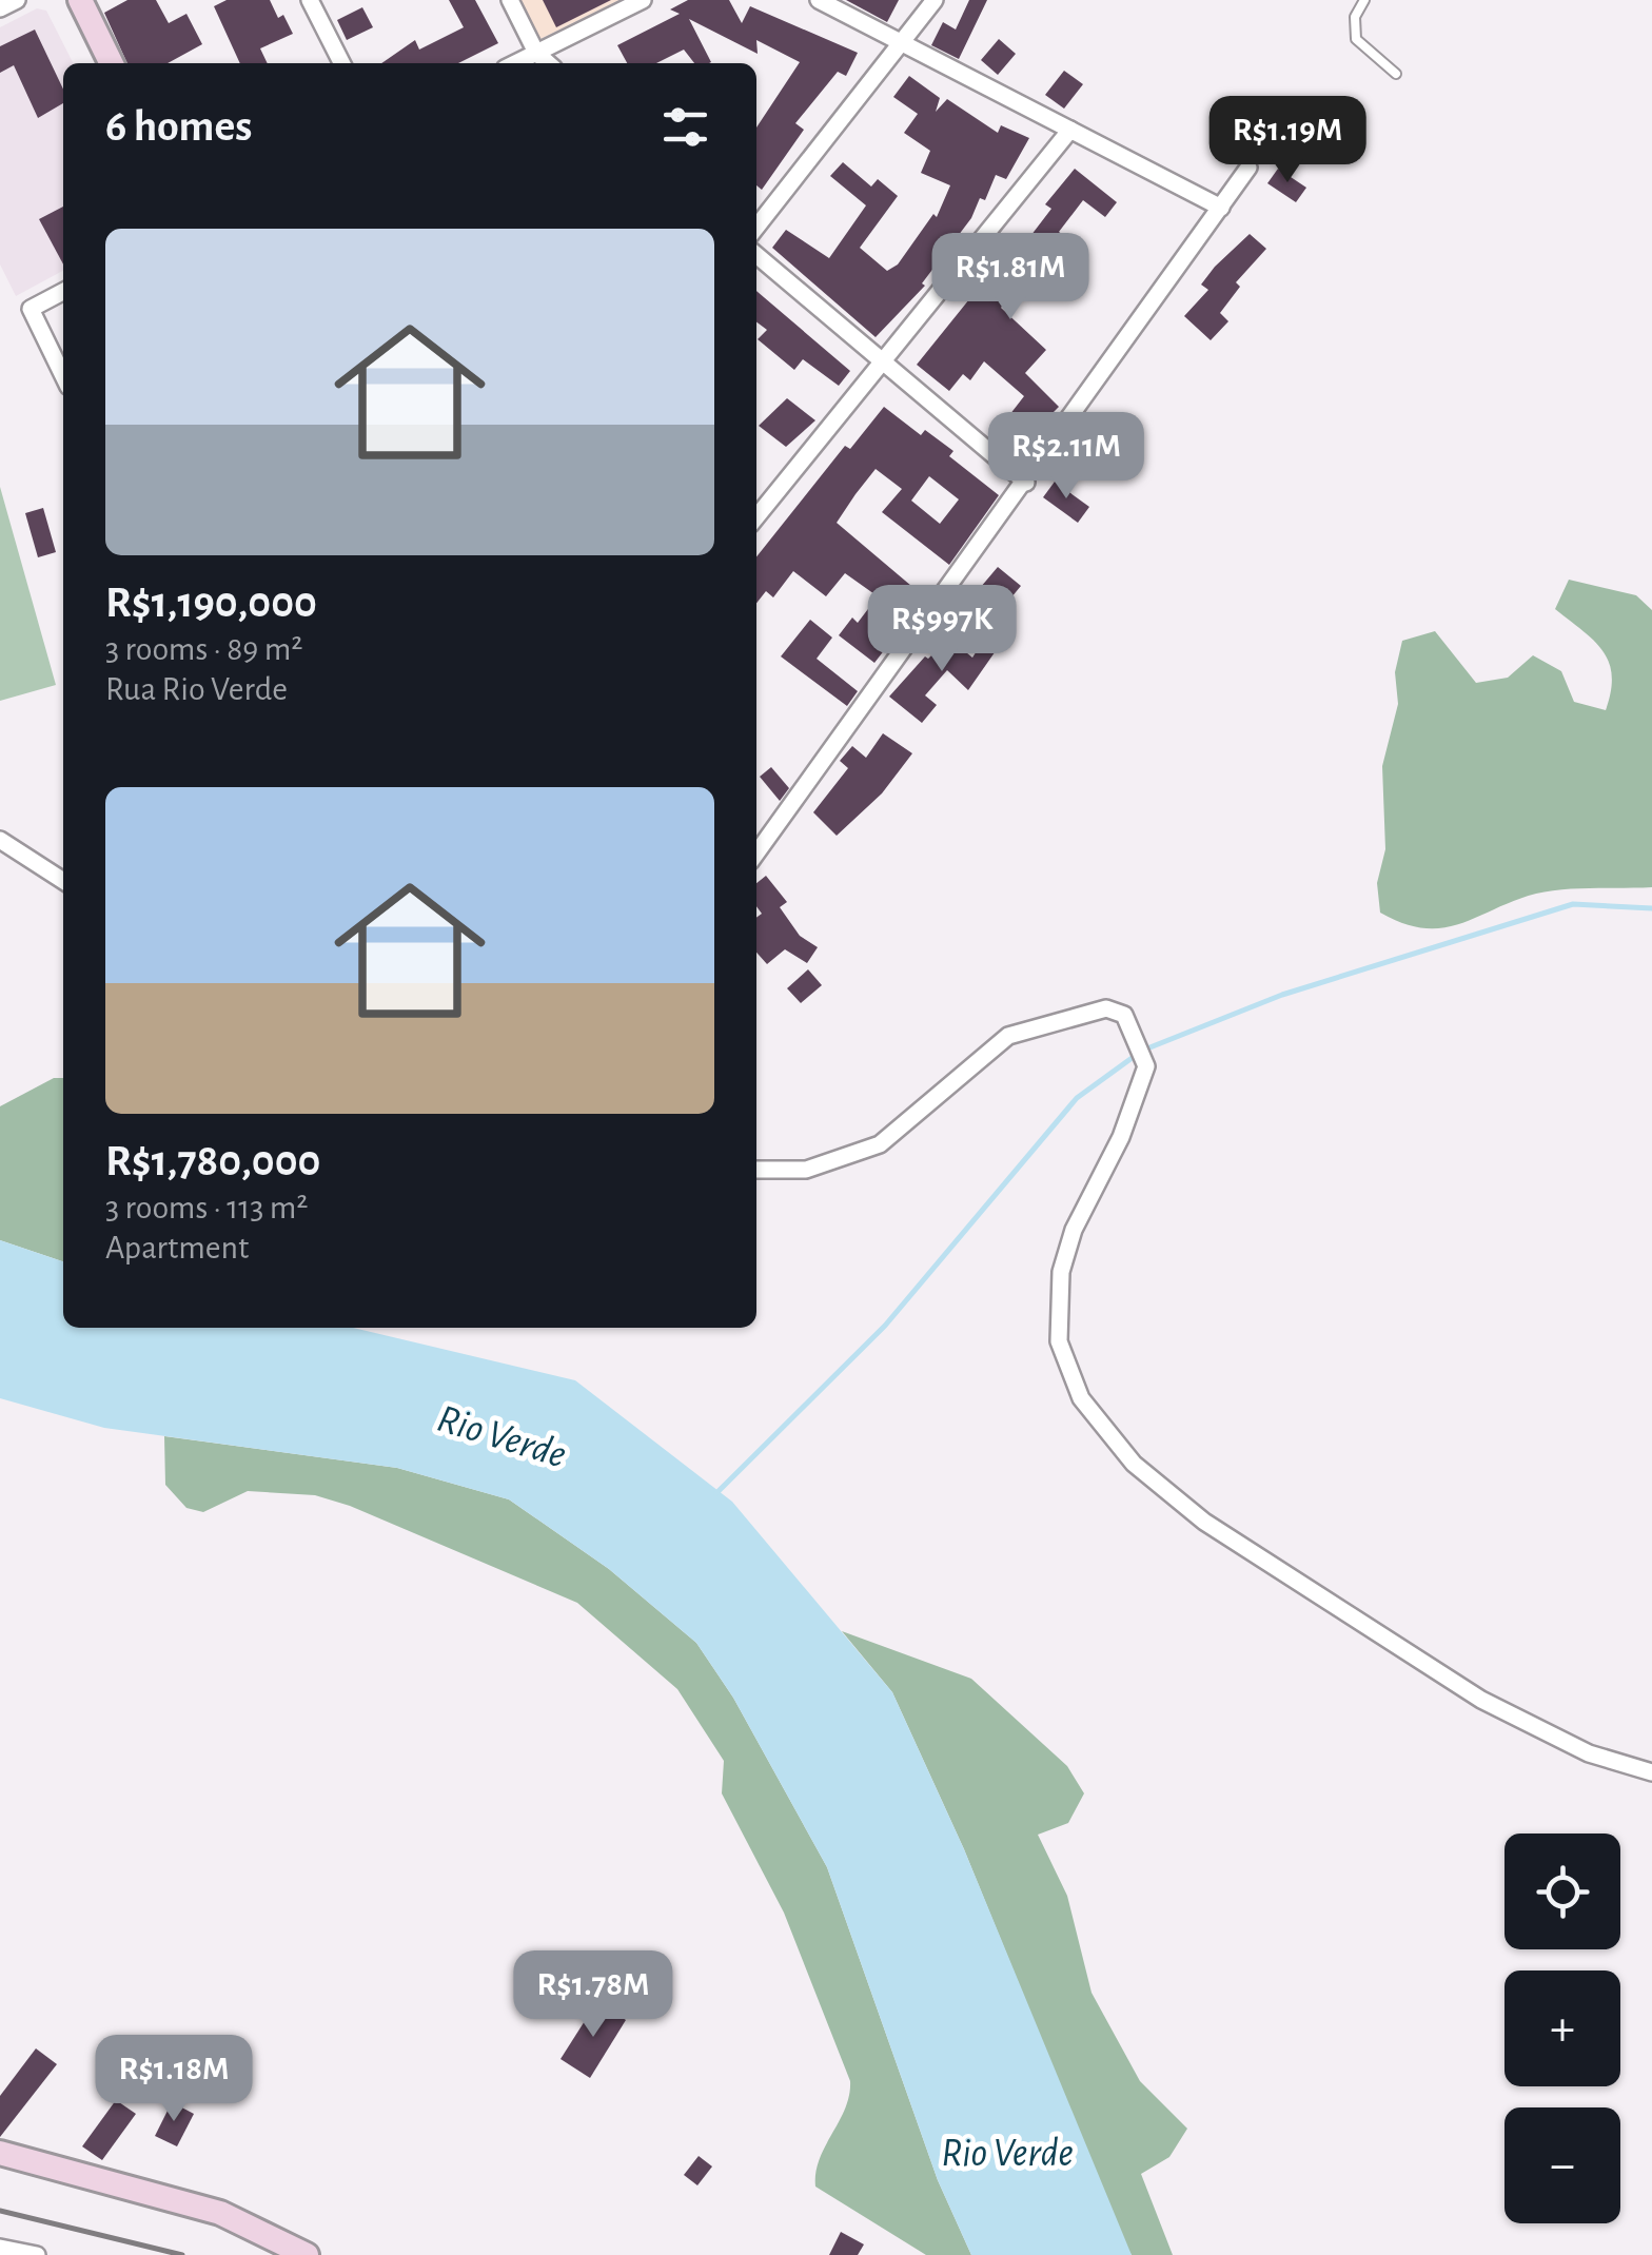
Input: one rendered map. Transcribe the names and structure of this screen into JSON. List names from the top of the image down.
{
  "water": ["Rio Verde"],
  "page": {
    "heading": "6 homes",
    "price": [
      "R$1.19M",
      "R$1.81M",
      "R$2.11M",
      "R$997K",
      "R$1.78M",
      "R$1.18M"
    ],
    "list": [
      {
        "name": "R$1,190,000",
        "note": "3 rooms · 89 m² · Rua Rio Verde"
      },
      {
        "name": "R$1,780,000",
        "note": "3 rooms · 113 m² · Apartment"
      }
    ],
    "map_buttons": ["+", "−"]
  }
}
